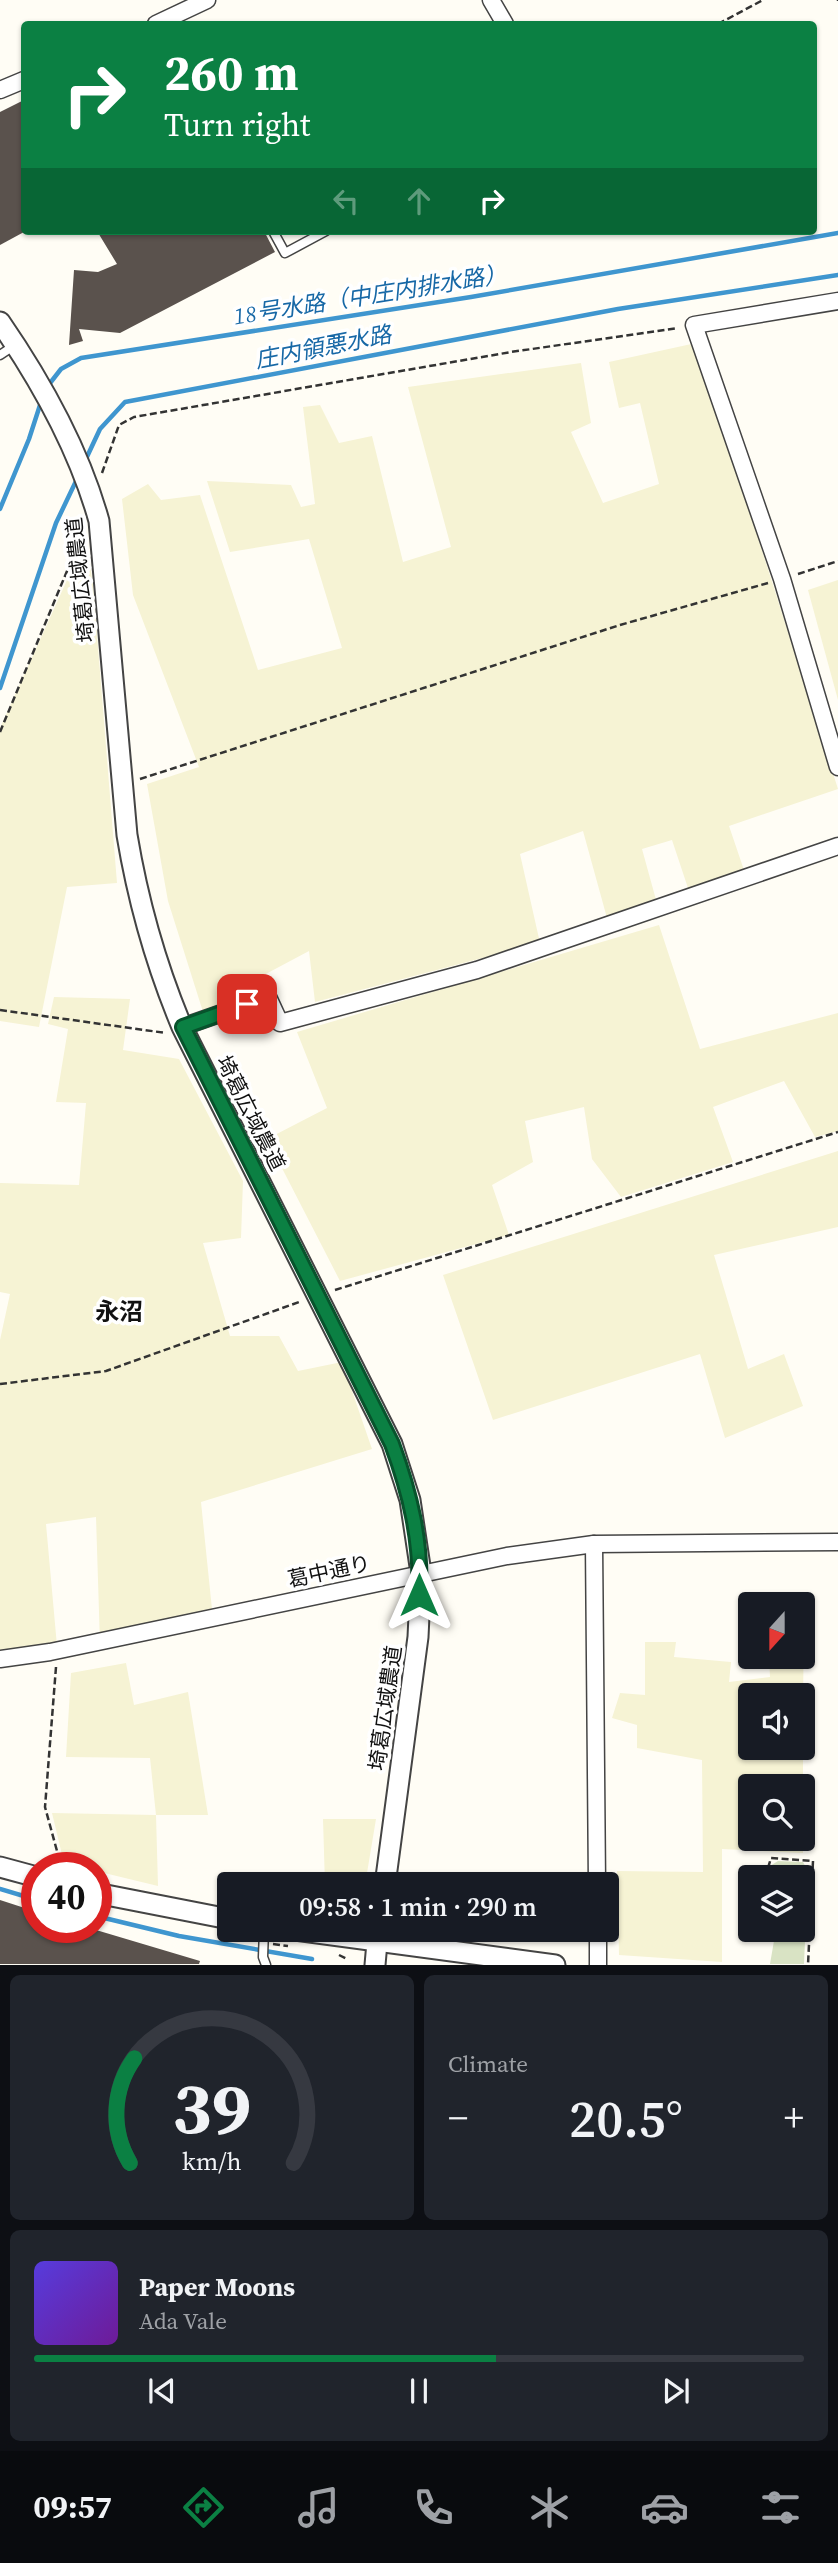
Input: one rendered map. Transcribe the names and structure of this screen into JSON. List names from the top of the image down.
{
  "streets": {
    "street": ["埼葛広域農道", "葛中通り"]
  },
  "crossings": [
    ["埼葛広域農道", "葛中通り"]
  ],
  "districts": ["永沼"],
  "water": ["18号水路（中庄内排水路）", "庄内領悪水路"],
  "north": "bottom",
  "page": {
    "turn": ["260 m", "Turn right"],
    "limit": "40",
    "trip": "09:58 · 1 min · 290 m",
    "tile": "Climate",
    "heat": ["−", "20.5°", "+"],
    "song": ["Paper Moons", "Ada Vale"],
    "tabs": "09:57",
    "gauge": ["39", "km/h"]
  }
}
